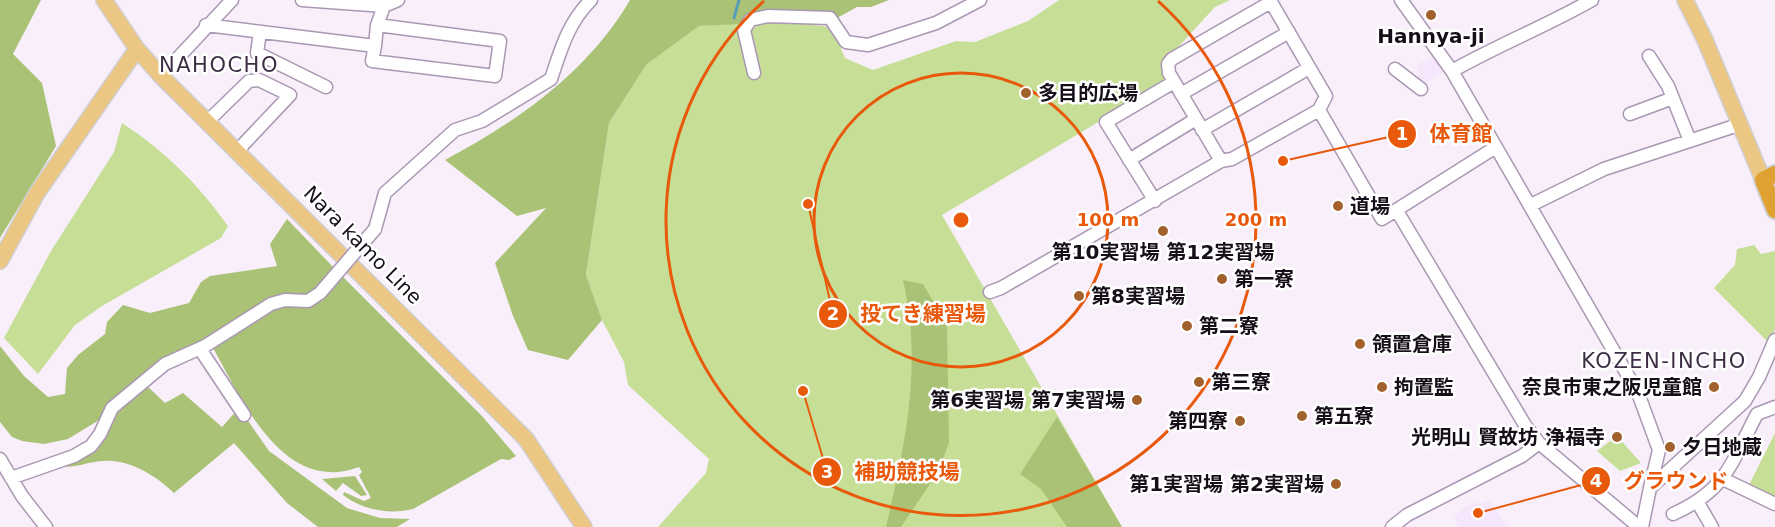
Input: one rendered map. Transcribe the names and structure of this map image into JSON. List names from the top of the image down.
{
  "streets": {
    "main road": ["Nara kamo Line"]
  },
  "districts": ["NAHOCHO", "KOZEN-INCHO"],
  "places": [
    "Hannya-ji",
    "多目的広場",
    "体育館",
    "投てき練習場",
    "道場",
    "第10実習場 第12実習場",
    "第一寮",
    "第8実習場",
    "第二寮",
    "領置倉庫",
    "第三寮",
    "拘置監",
    "奈良市東之阪児童館",
    "補助競技場",
    "第6実習場 第7実習場",
    "第五寮",
    "第四寮",
    "光明山 賢故坊 浄福寺",
    "夕日地蔵",
    "第1実習場 第2実習場",
    "グラウンド"
  ],
  "rings": ["100 m", "200 m"]
}
